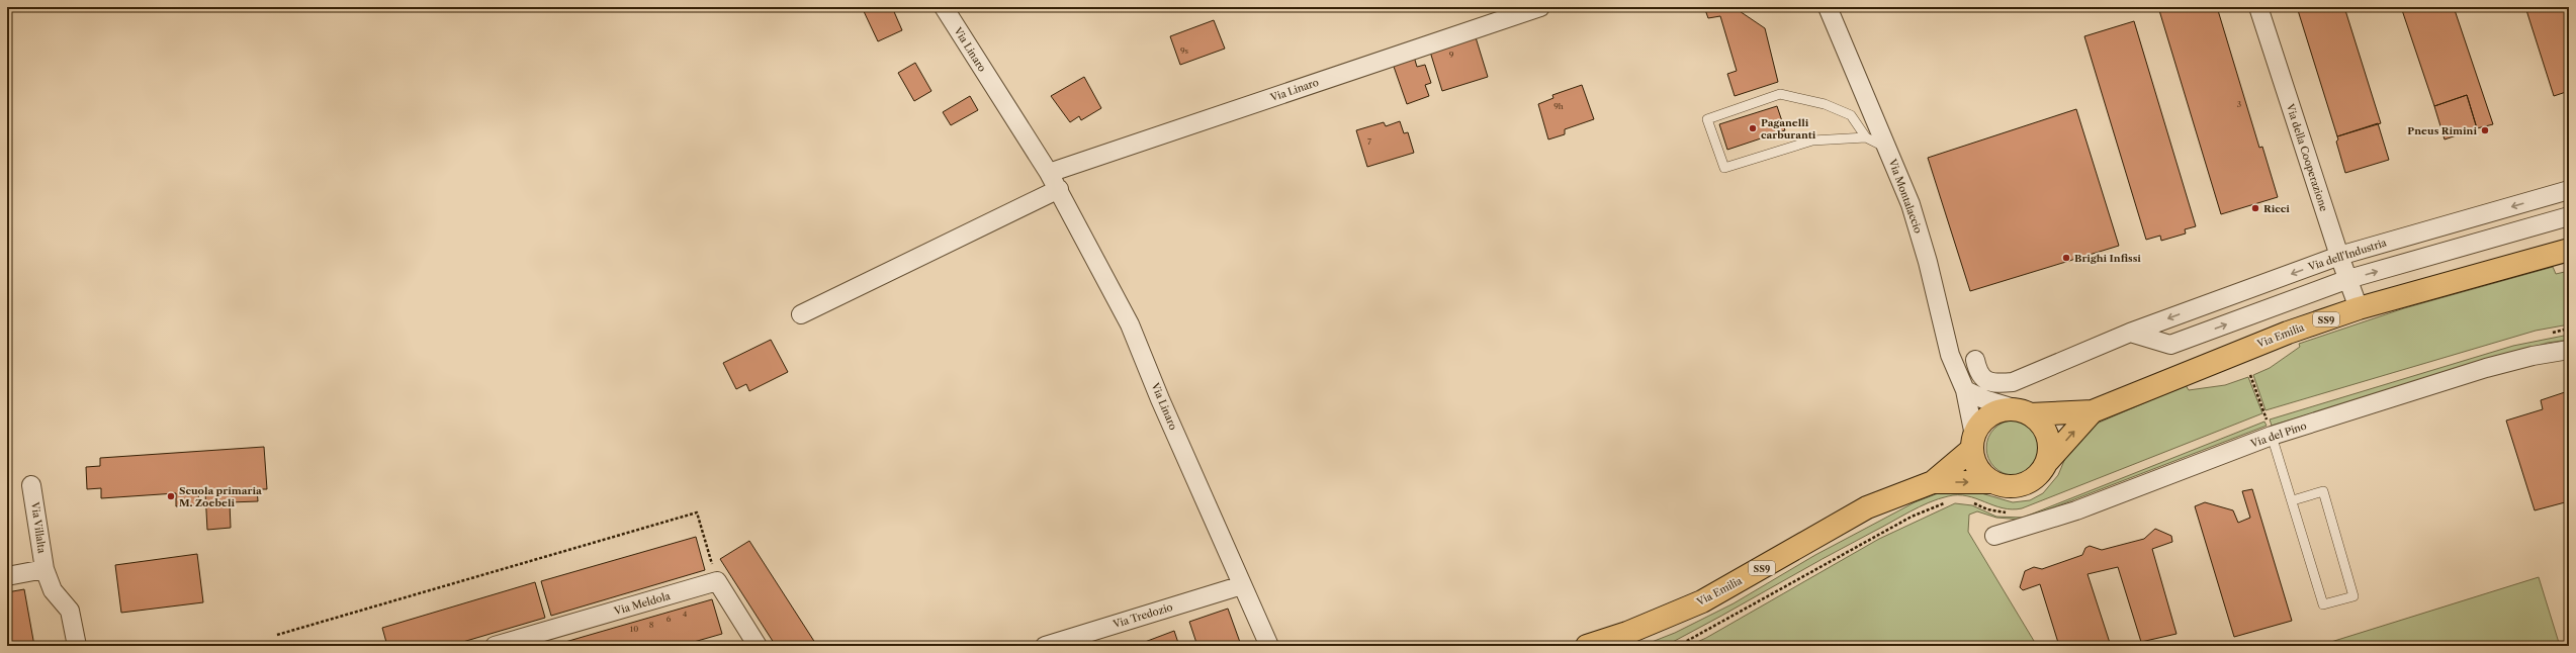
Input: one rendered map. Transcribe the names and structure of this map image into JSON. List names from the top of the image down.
{
  "streets": {
    "main road": ["SS9", "Via Emilia"],
    "street": [
      "Via Linaro",
      "Via della Cooperazione",
      "Via Montalaccio",
      "Via dell'Industria",
      "Via del Pino",
      "Via Villalta",
      "Via Meldola",
      "Via Tredozio"
    ]
  },
  "crossings": [
    ["Via Linaro", "Via Tredozio"],
    ["Via della Cooperazione", "Via dell'Industria"],
    ["Via della Cooperazione", "Via Emilia"],
    ["Via Montalaccio", "Via Emilia"]
  ],
  "places": [
    "Paganelli carburanti",
    "Pneus Rimini",
    "Ricci",
    "Brighi Infissi",
    "Scuola primaria M. Zoebeli"
  ],
  "house_numbers": [
    "9s",
    "9",
    "3",
    "9h",
    "7",
    "4",
    "6",
    "8",
    "10"
  ]
}
